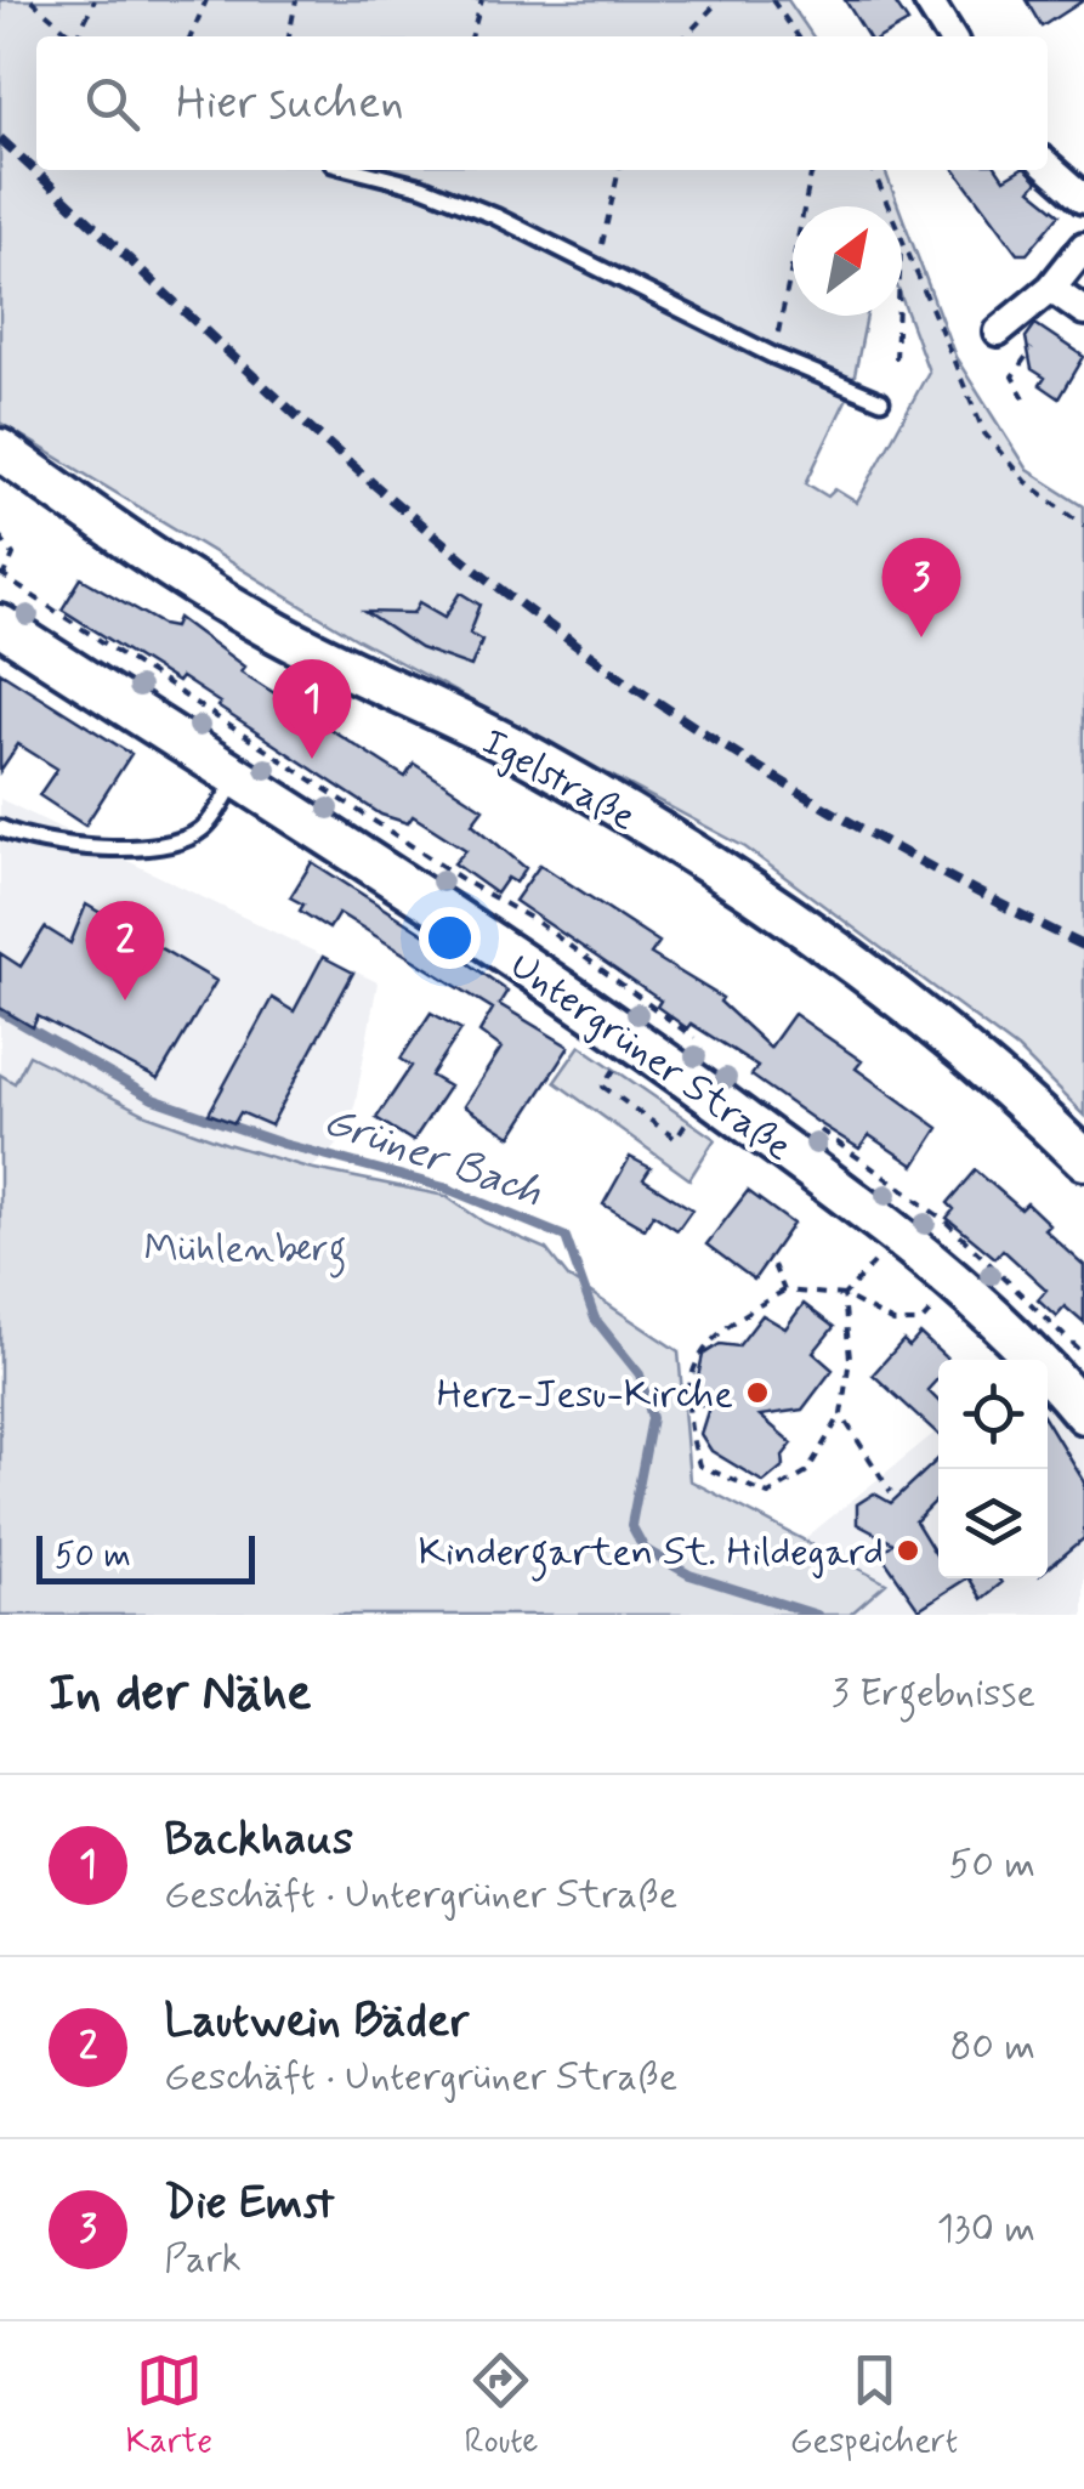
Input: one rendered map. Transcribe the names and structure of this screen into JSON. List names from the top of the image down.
{
  "streets": {
    "main road": ["Igelstraße", "Untergrüner Straße"]
  },
  "water": ["Grüner Bach"],
  "parks": ["Mühlenberg"],
  "places": ["Herz-Jesu-Kirche", "Kindergarten St. Hildegard"],
  "scale_bar": "50 m",
  "north": "top right",
  "page": {
    "search": "Hier suchen",
    "pins": ["3", "1", "2"],
    "scale": "50 m",
    "heading": ["In der Nähe", "3 Ergebnisse"],
    "list": [
      {
        "mark": "1",
        "name": "Backhaus",
        "note": "Geschäft · Untergrüner Straße",
        "value": "50 m"
      },
      {
        "mark": "2",
        "name": "Lautwein Bäder",
        "note": "Geschäft · Untergrüner Straße",
        "value": "80 m"
      },
      {
        "mark": "3",
        "name": "Die Emst",
        "note": "Park",
        "value": "130 m"
      }
    ],
    "nav": ["Karte", "Route", "Gespeichert"]
  }
}
